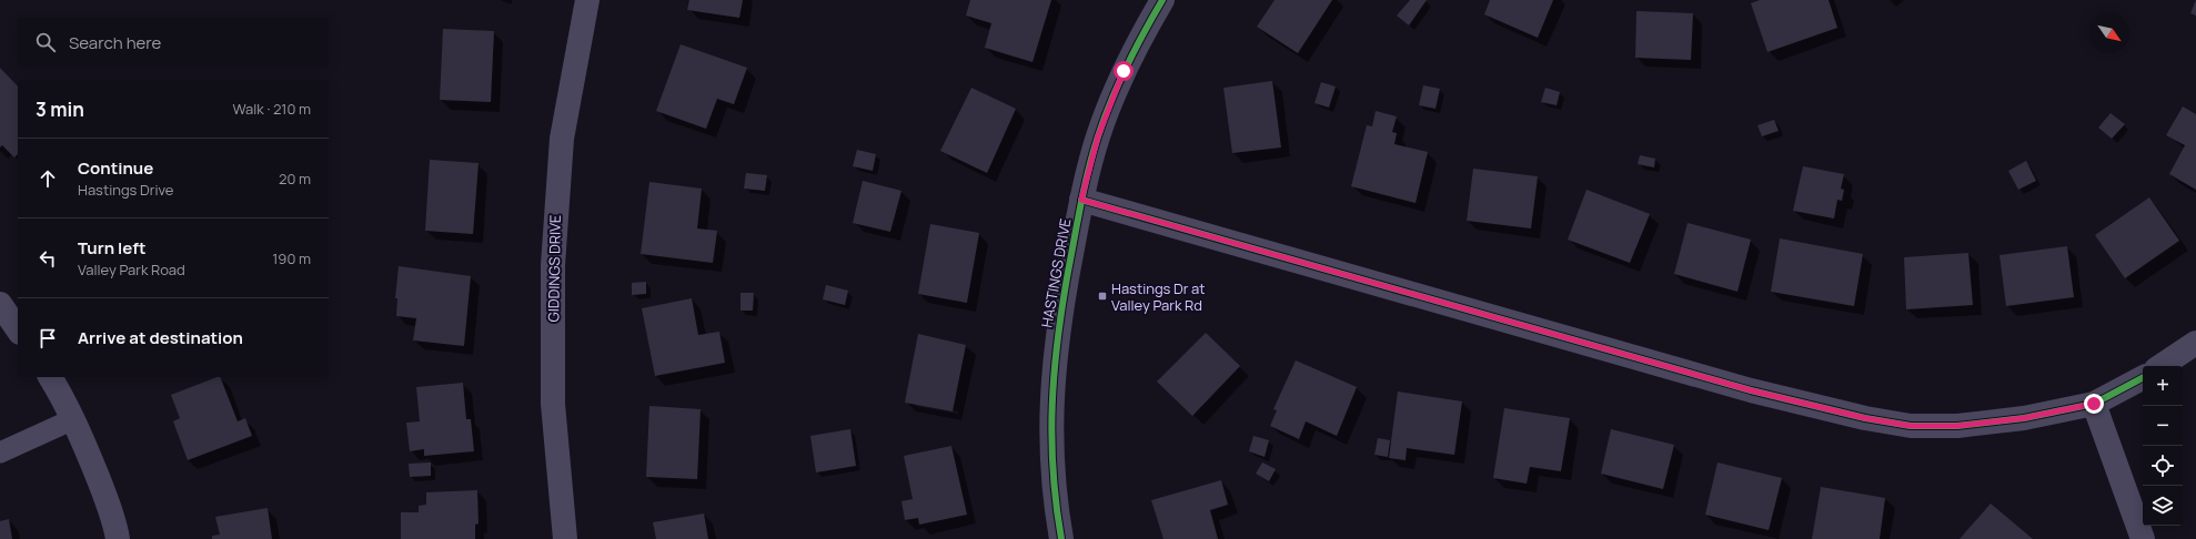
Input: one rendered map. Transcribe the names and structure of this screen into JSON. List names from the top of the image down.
{
  "streets": {
    "street": ["GIDDINGS DRIVE", "HASTINGS DRIVE"]
  },
  "places": {
    "transit": ["Hastings Dr at Valley Park Rd"]
  },
  "north": "bottom right",
  "page": {
    "search": "Search here",
    "heading": ["3 min", "Walk · 210 m"],
    "list": [
      ["Continue", "Hastings Drive", "20 m"],
      ["Turn left", "Valley Park Road", "190 m"],
      "Arrive at destination"
    ],
    "map_buttons": ["+", "−"]
  }
}
